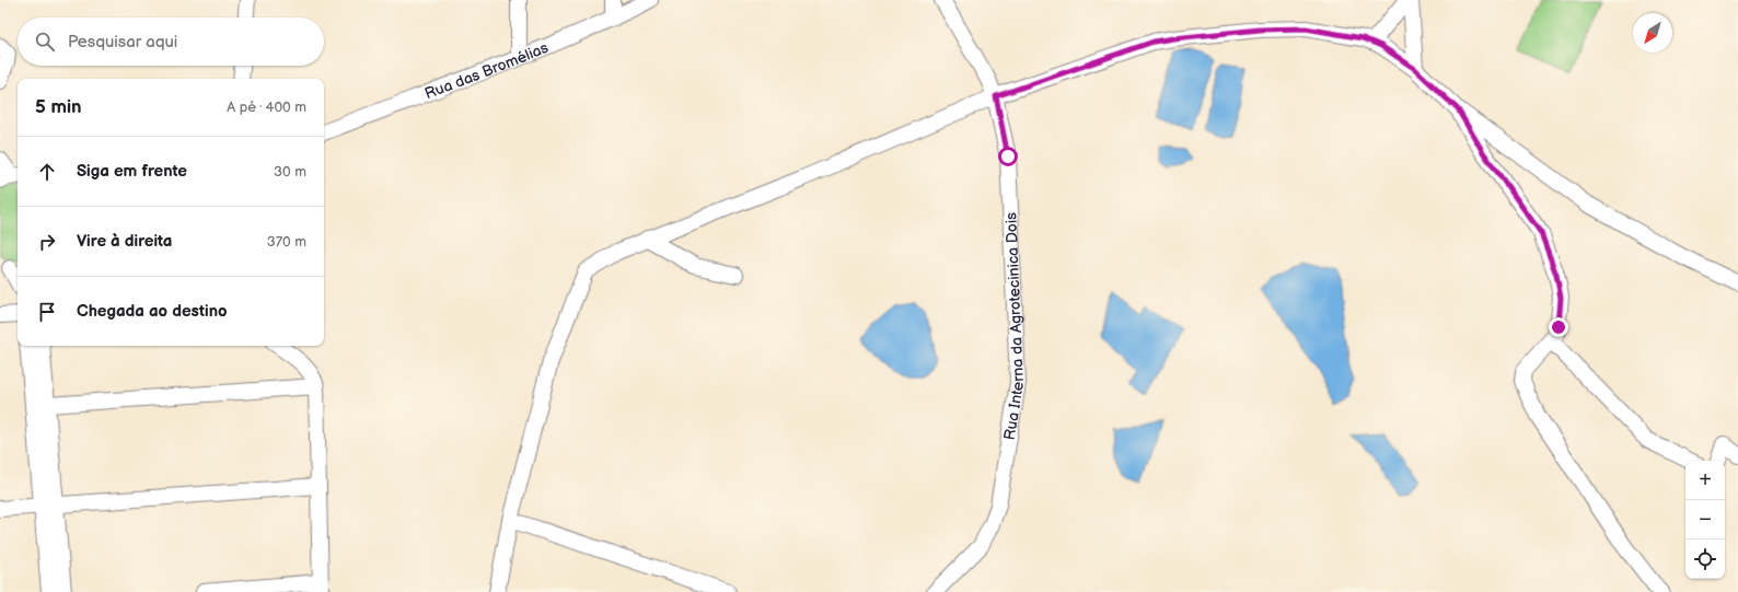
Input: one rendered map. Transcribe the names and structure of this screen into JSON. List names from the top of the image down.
{
  "streets": {
    "street": ["Rua das Bromélias", "Rua Interna da Agrotecinica Dois"]
  },
  "north": "bottom left",
  "page": {
    "search": "Pesquisar aqui",
    "heading": ["5 min", "A pé · 400 m"],
    "list": [
      ["Siga em frente", "30 m"],
      ["Vire à direita", "370 m"],
      "Chegada ao destino"
    ],
    "map_buttons": ["+", "−"]
  }
}
